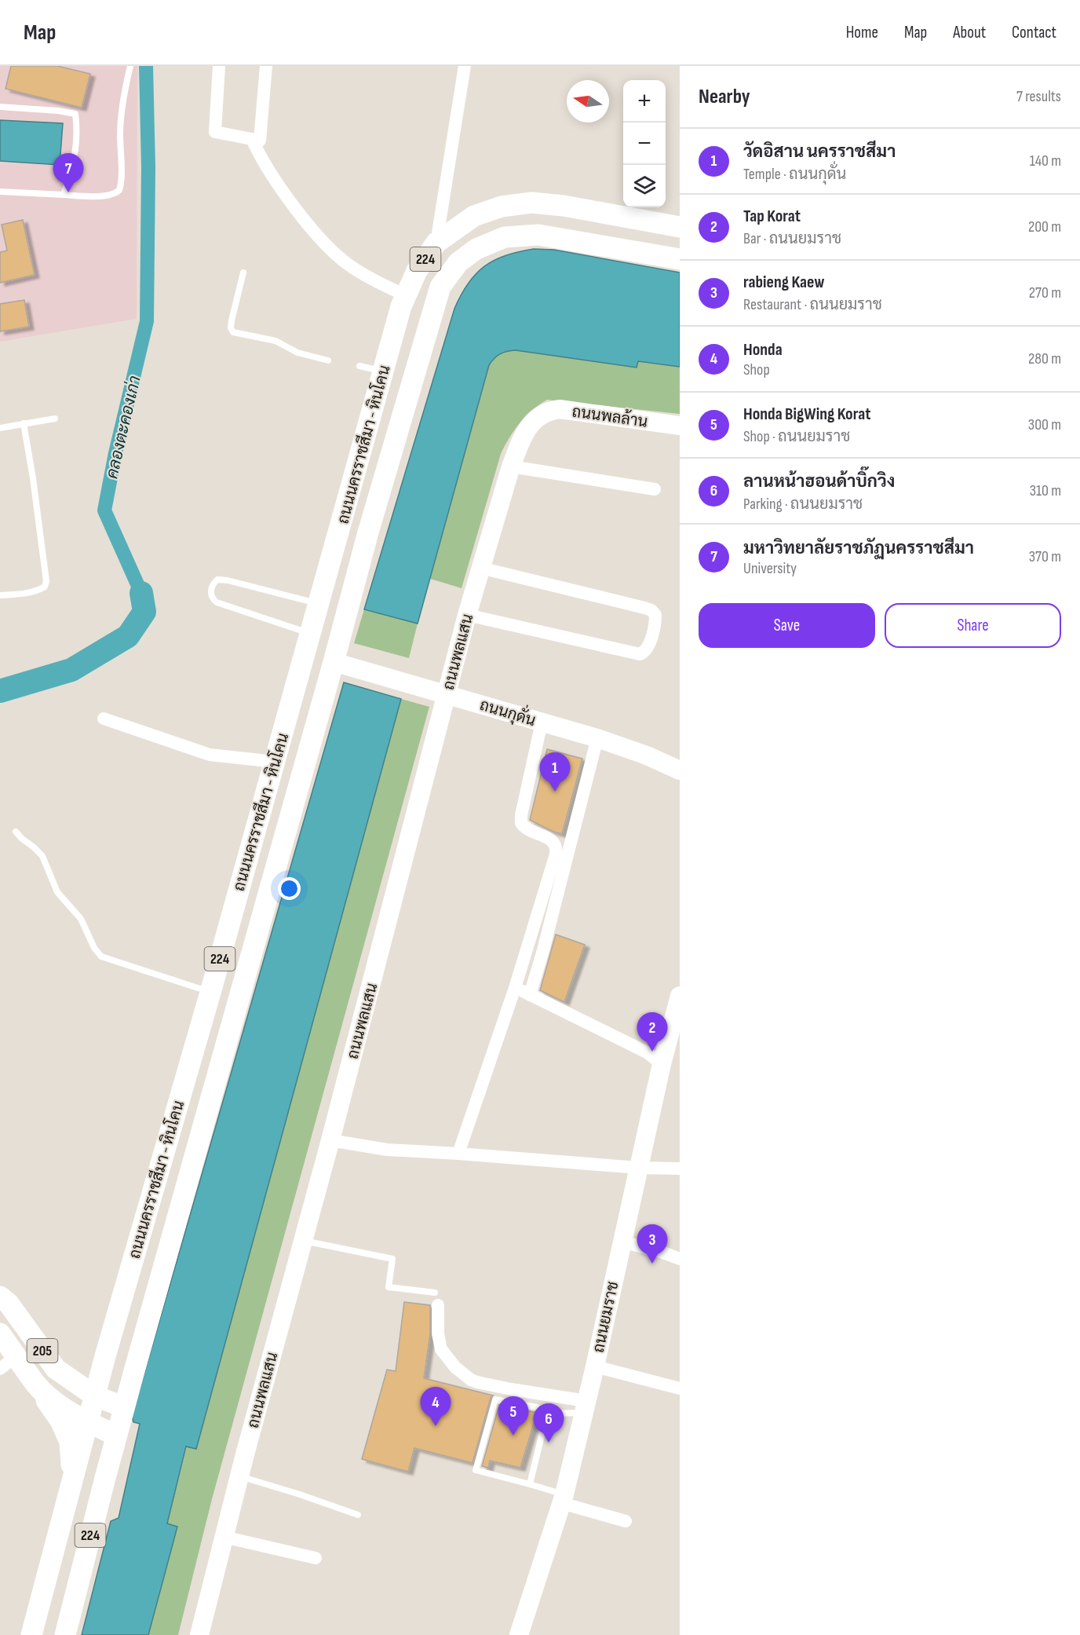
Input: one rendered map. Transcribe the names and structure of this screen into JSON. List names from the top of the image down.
{
  "streets": {
    "main road": ["224", "ถนนนครราชสีมา - หินโคน", "205"],
    "street": [
      "ถนนพลล้าน",
      "ถนนพลแสน",
      "ถนนกุดั่น",
      "ถนนยมราช"
    ]
  },
  "crossings": [
    ["ถนนพลล้าน", "ถนนพลแสน"],
    ["ถนนนครราชสีมา - หินโคน", "ถนนกุดั่น"],
    ["ถนนนครราชสีมา - หินโคน", "205"],
    ["ถนนพลแสน", "ถนนกุดั่น"]
  ],
  "water": ["คลองตะคองเก่า"],
  "north": "left",
  "page": {
    "header": "Map",
    "nav": [
      "Home",
      "Map",
      "About",
      "Contact"
    ],
    "heading": ["Nearby", "7 results"],
    "map_buttons": ["+", "−"],
    "list": [
      {
        "mark": "1",
        "name": "วัดอิสาน นครราชสีมา",
        "note": "Temple · ถนนกุดั่น",
        "value": "140 m"
      },
      {
        "mark": "2",
        "name": "Tap Korat",
        "note": "Bar · ถนนยมราช",
        "value": "200 m"
      },
      {
        "mark": "3",
        "name": "rabieng Kaew",
        "note": "Restaurant · ถนนยมราช",
        "value": "270 m"
      },
      {
        "mark": "4",
        "name": "Honda",
        "note": "Shop",
        "value": "280 m"
      },
      {
        "mark": "5",
        "name": "Honda BigWing Korat",
        "note": "Shop · ถนนยมราช",
        "value": "300 m"
      },
      {
        "mark": "6",
        "name": "ลานหน้าฮอนด้าบิ๊กวิง",
        "note": "Parking · ถนนยมราช",
        "value": "310 m"
      },
      {
        "mark": "7",
        "name": "มหาวิทยาลัยราชภัฏนครราชสีมา",
        "note": "University",
        "value": "370 m"
      }
    ],
    "pins": [
      "7",
      "1",
      "2",
      "3",
      "4",
      "5",
      "6"
    ],
    "buttons": ["Save", "Share"]
  }
}
